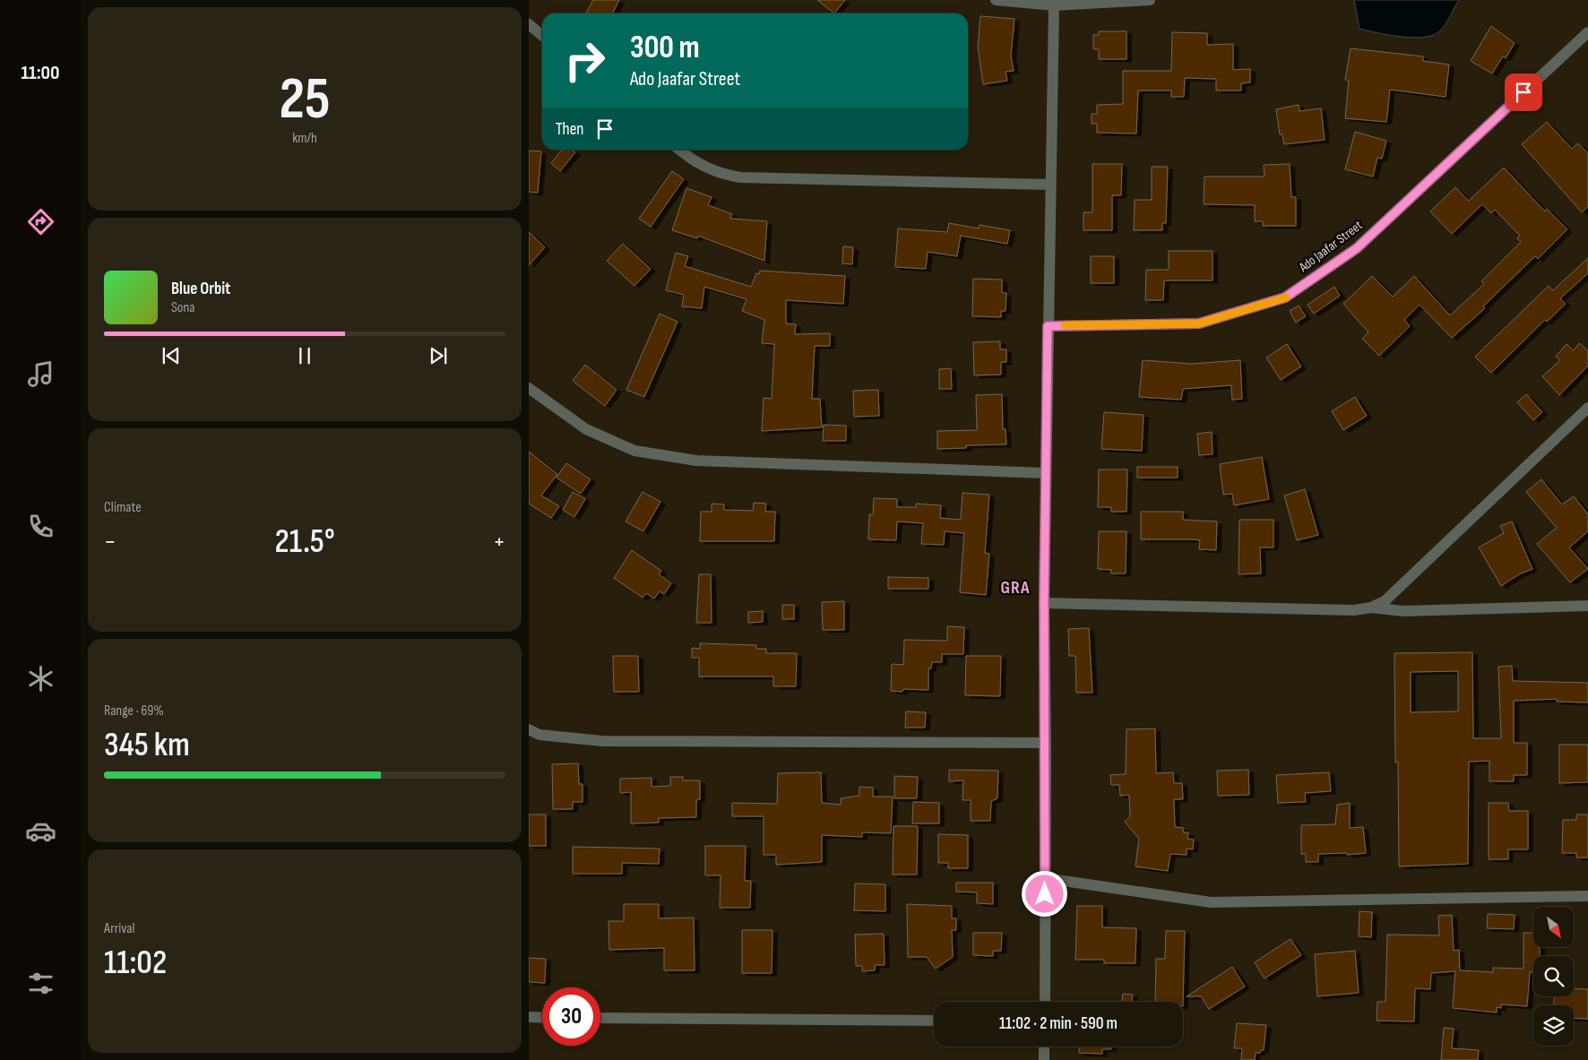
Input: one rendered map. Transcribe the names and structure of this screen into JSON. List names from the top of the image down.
{
  "streets": {
    "street": ["Ado Jaafar Street"]
  },
  "districts": ["GRA"],
  "north": "bottom right",
  "page": {
    "tabs": "11:00",
    "tile": [
      ["25", "km/h"],
      "Climate",
      ["Range · 69%", "345 km"],
      ["Arrival", "11:02"]
    ],
    "turn": ["300 m", "Ado Jaafar Street"],
    "then": "Then",
    "song": ["Blue Orbit", "Sona"],
    "heat": ["−", "21.5°", "+"],
    "limit": "30",
    "trip": "11:02 · 2 min · 590 m"
  }
}
